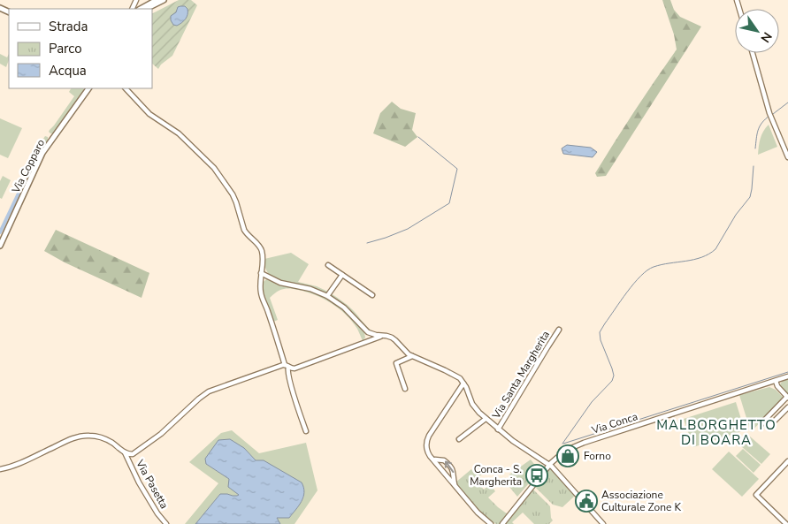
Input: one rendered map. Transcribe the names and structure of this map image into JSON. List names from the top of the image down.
{
  "streets": {
    "main road": ["Via Copparo"],
    "street": ["Via Santa Margherita", "Via Conca", "Via Pasetta"]
  },
  "crossings": [
    ["Via Santa Margherita", "Via Conca"]
  ],
  "districts": ["MALBORGHETTO DI BOARA"],
  "places": {
    "shop": ["Forno"],
    "bus stop": ["Conca - S. Margherita"],
    "public building": ["Associazione Culturale Zone K"]
  },
  "legend": ["Strada", "Parco", "Acqua"],
  "north": "bottom right"
}
